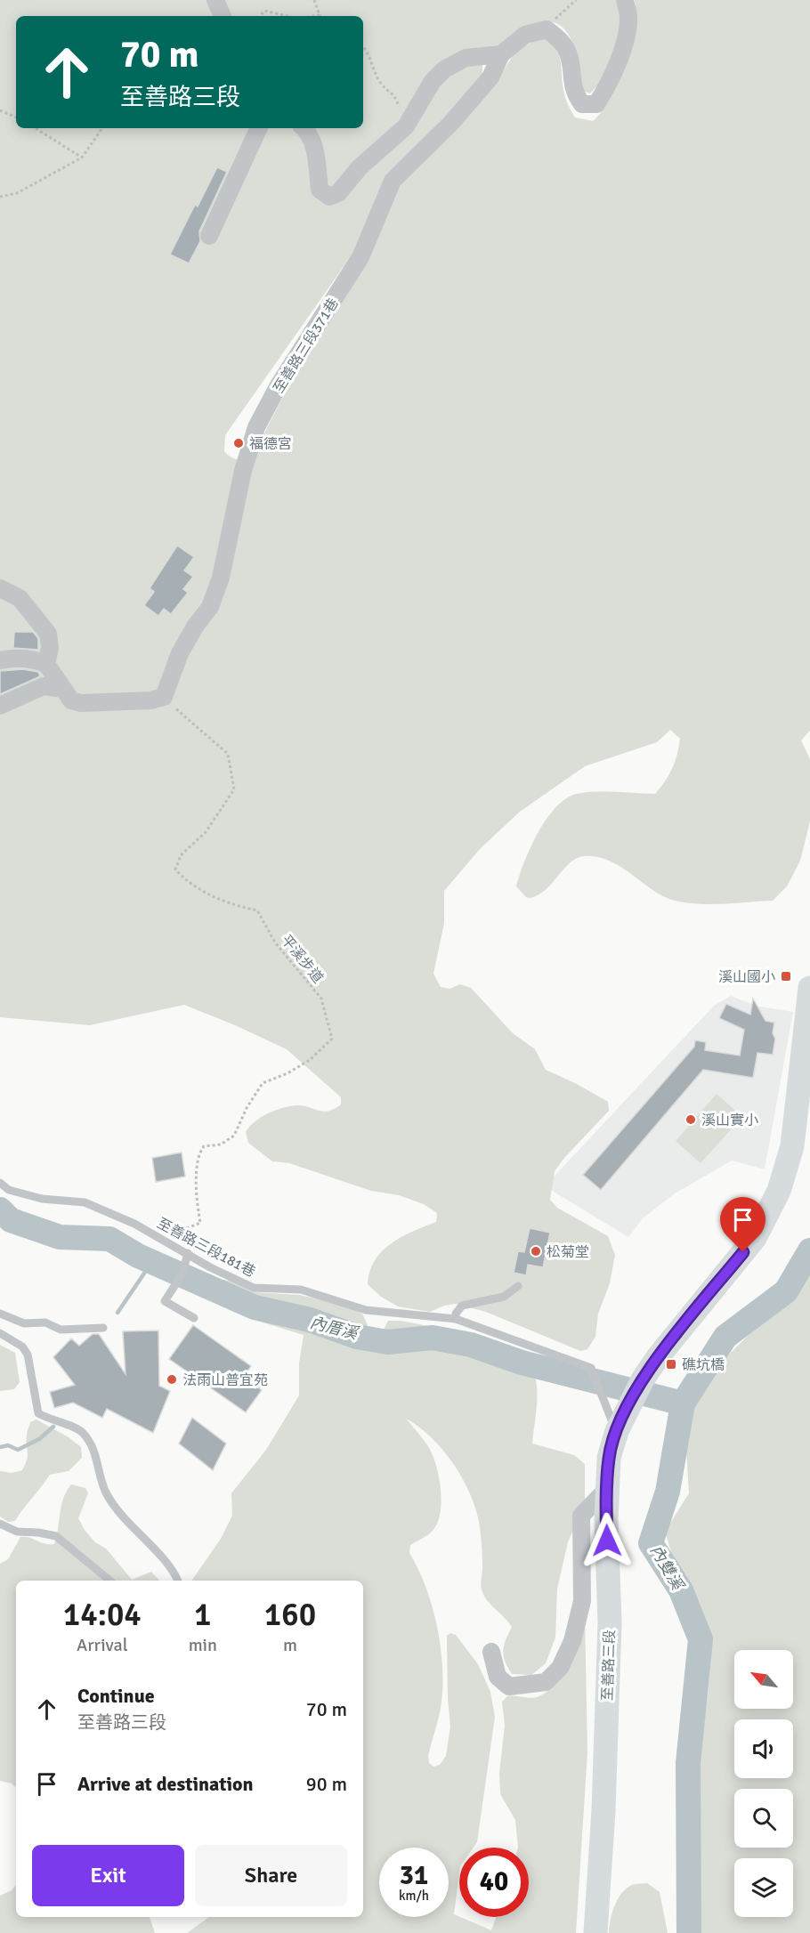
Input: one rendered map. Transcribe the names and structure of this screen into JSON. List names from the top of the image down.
{
  "streets": {
    "street": ["至善路三段371巷", "至善路三段"],
    "lane": ["至善路三段181巷"],
    "path": ["平溪步道"]
  },
  "crossings": [
    ["至善路三段371巷", "平溪步道"],
    ["平溪步道", "至善路三段181巷"],
    ["至善路三段181巷", "至善路三段"]
  ],
  "water": ["內厝溪", "內雙溪"],
  "places": {
    "other": [
      "福德宮",
      "溪山實小",
      "松菊堂",
      "法雨山普宜苑"
    ],
    "transit": ["溪山國小", "礁坑橋"]
  },
  "north": "top left",
  "page": {
    "turn": ["70 m", "至善路三段"],
    "eta": [
      "14:04",
      "Arrival",
      "1",
      "min",
      "160",
      "m"
    ],
    "list": [
      {
        "name": "Continue",
        "note": "至善路三段",
        "value": "70 m"
      },
      {
        "name": "Arrive at destination",
        "value": "90 m"
      }
    ],
    "buttons": ["Exit", "Share"],
    "speed": "31 km/h",
    "limit": "40"
  }
}
